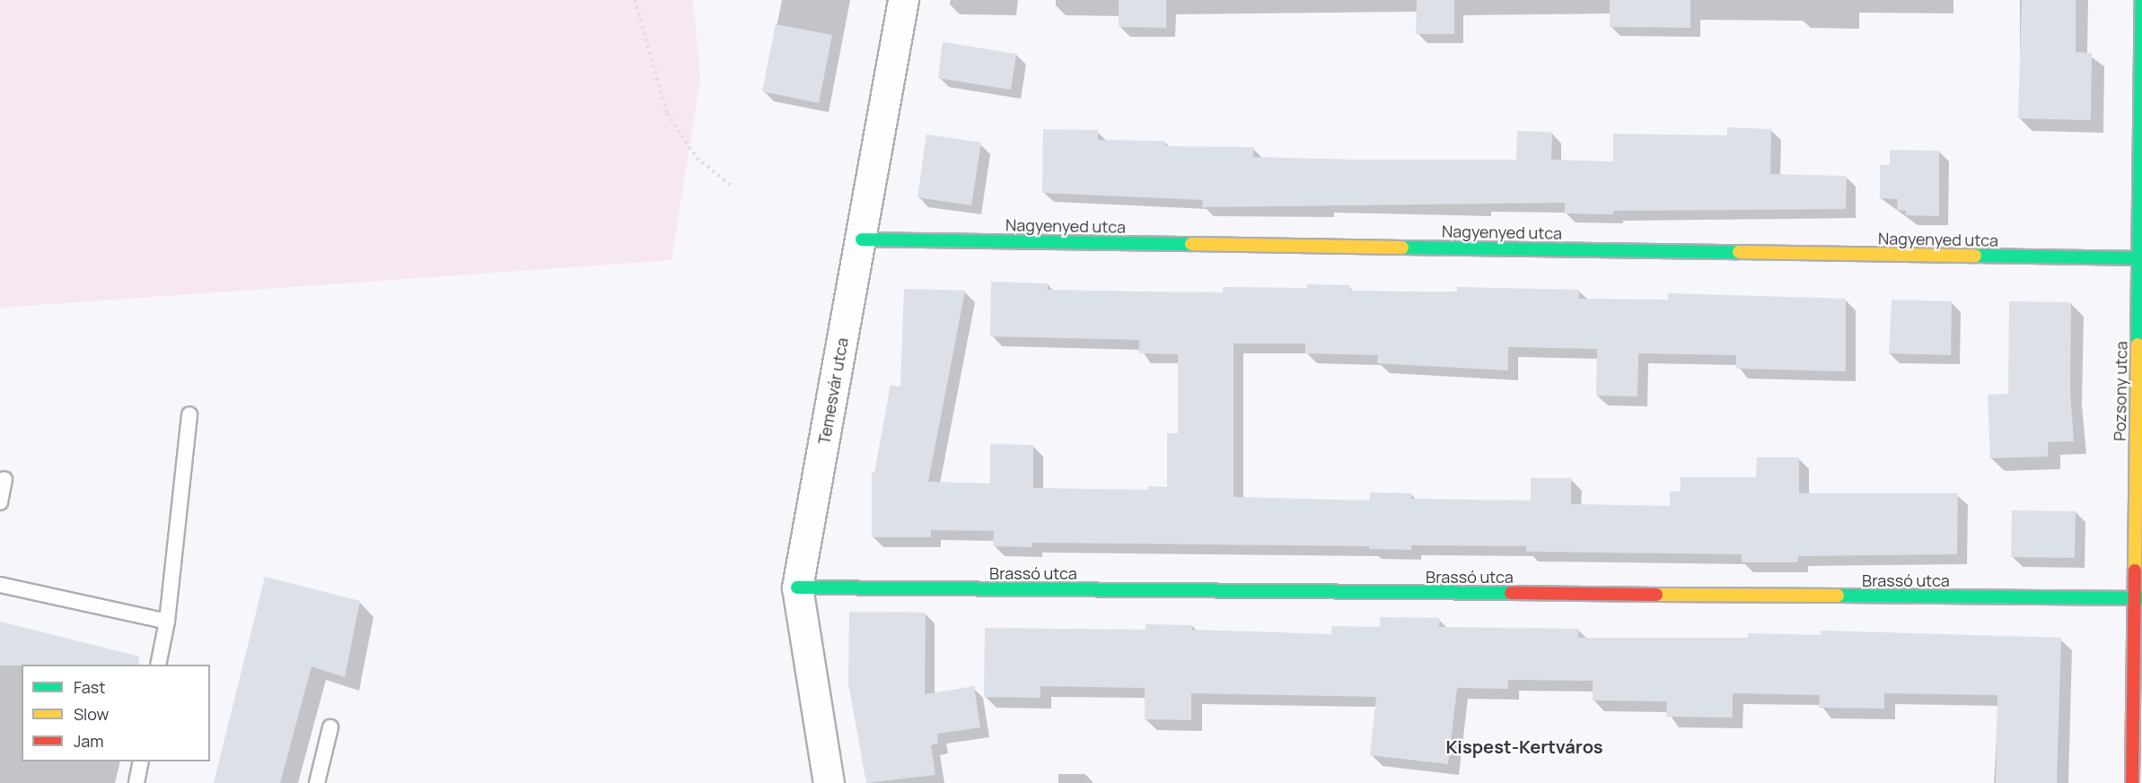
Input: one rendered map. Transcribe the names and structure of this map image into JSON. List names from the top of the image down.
{
  "streets": {
    "street": [
      "Nagyenyed utca",
      "Temesvár utca",
      "Pozsony utca",
      "Brassó utca"
    ]
  },
  "crossings": [
    ["Nagyenyed utca", "Temesvár utca"],
    ["Nagyenyed utca", "Pozsony utca"],
    ["Temesvár utca", "Brassó utca"],
    ["Pozsony utca", "Brassó utca"]
  ],
  "districts": ["Kispest-Kertváros"],
  "legend": ["Fast", "Slow", "Jam"]
}
